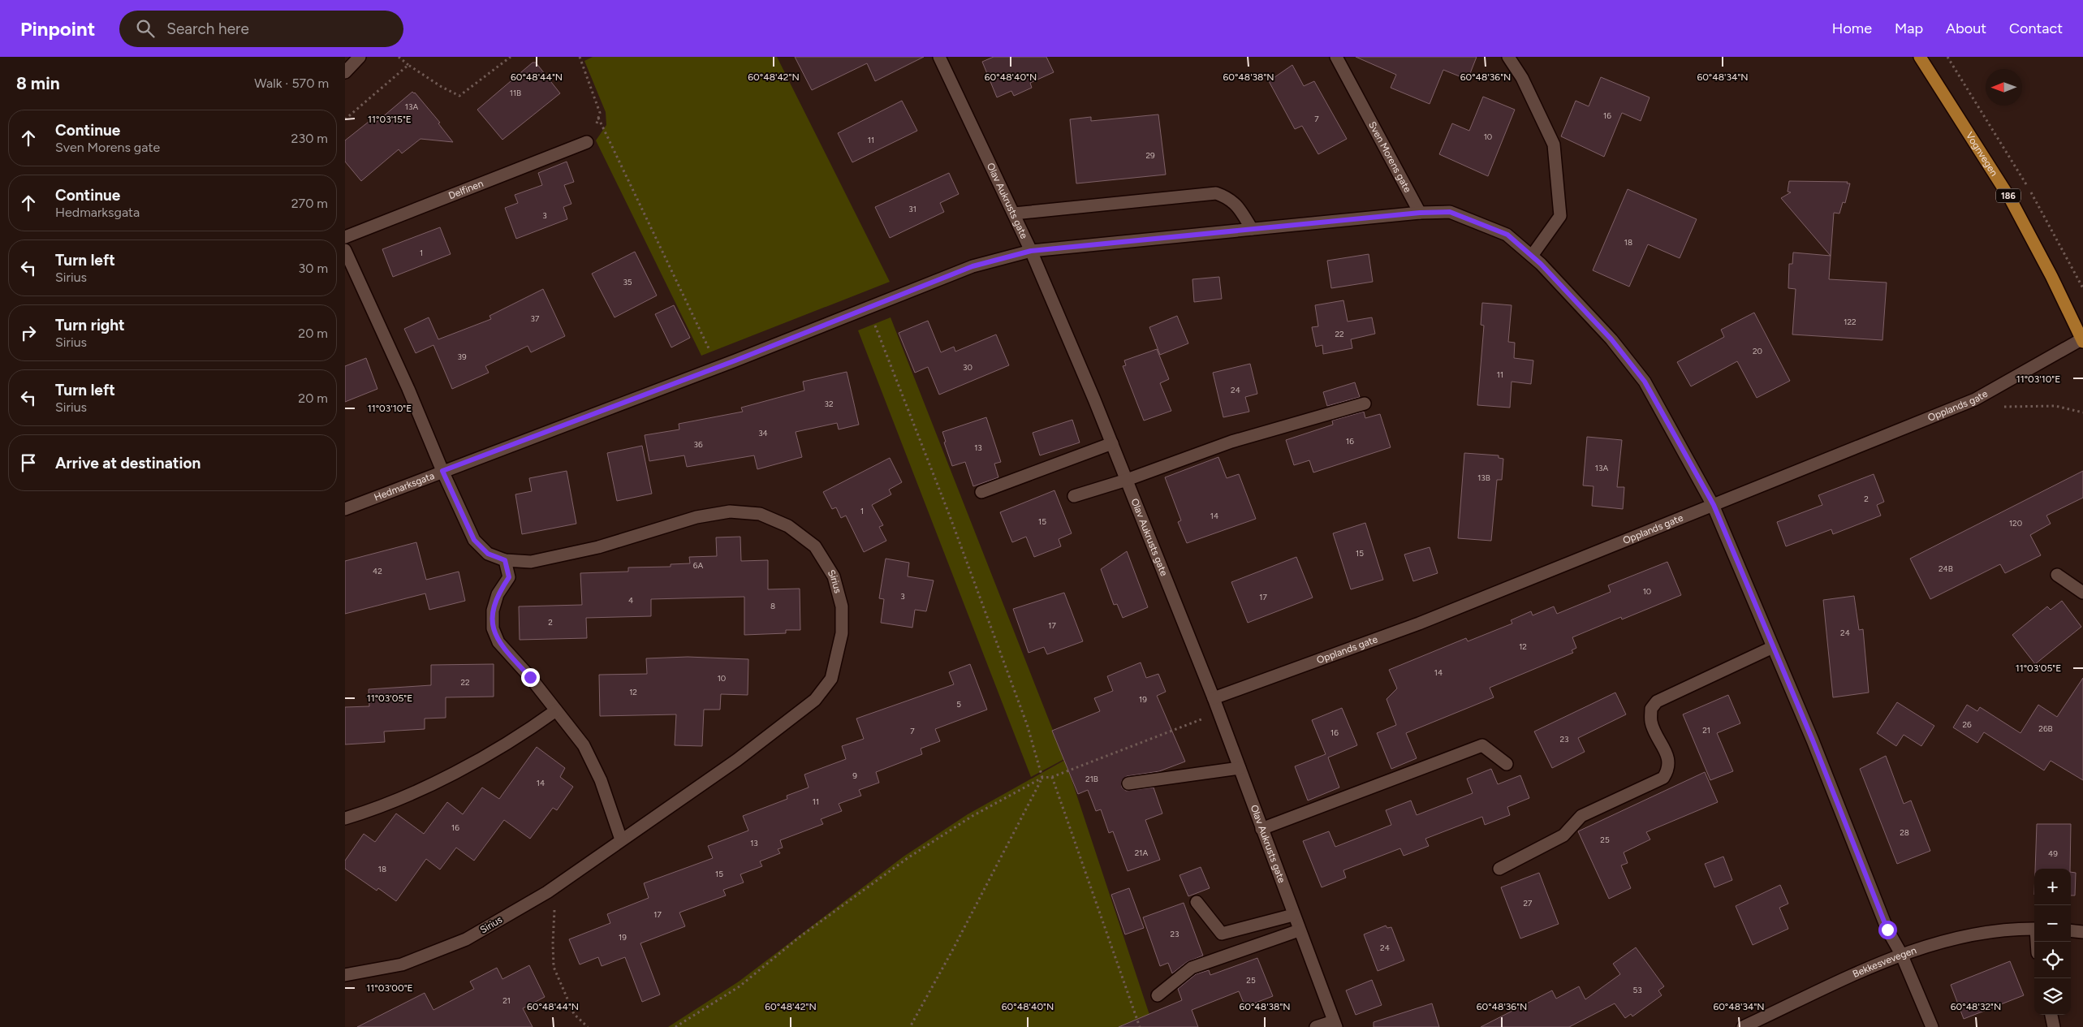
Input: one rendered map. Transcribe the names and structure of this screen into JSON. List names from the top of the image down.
{
  "streets": {
    "main road": ["Vognvegen", "186"],
    "street": [
      "Sven Morens gate",
      "Delfinen",
      "Olav Aukrusts gate",
      "Opplands gate",
      "Hedmarksgata",
      "Sirius",
      "Bekkesvevegen"
    ]
  },
  "crossings": [
    ["Vognvegen", "Opplands gate"],
    ["Sven Morens gate", "Hedmarksgata"],
    ["Olav Aukrusts gate", "Opplands gate"],
    ["Olav Aukrusts gate", "Hedmarksgata"],
    ["Hedmarksgata", "Sirius"]
  ],
  "house_numbers": [
    "11B",
    "13A",
    "16",
    "7",
    "10",
    "11",
    "29",
    "31",
    "3",
    "18",
    "1",
    "35",
    "37",
    "122",
    "22",
    "20",
    "39",
    "30",
    "11",
    "24",
    "32",
    "34",
    "16",
    "36",
    "13",
    "13A",
    "13B",
    "2",
    "1",
    "14",
    "15",
    "120",
    "15",
    "6A",
    "24B",
    "42",
    "10",
    "3",
    "17",
    "4",
    "8",
    "2",
    "17",
    "24",
    "12",
    "14",
    "10",
    "22",
    "12",
    "19",
    "5",
    "26",
    "26B",
    "21",
    "7",
    "16",
    "23",
    "9",
    "21B",
    "14",
    "11",
    "16",
    "28",
    "25",
    "13",
    "21A",
    "49",
    "18",
    "15",
    "27",
    "17",
    "23",
    "19",
    "24",
    "25",
    "53",
    "21"
  ],
  "north": "left",
  "page": {
    "header": "Pinpoint",
    "search": "Search here",
    "nav": [
      "Home",
      "Map",
      "About",
      "Contact"
    ],
    "heading": ["8 min", "Walk · 570 m"],
    "list": [
      ["Continue", "Sven Morens gate", "230 m"],
      ["Continue", "Hedmarksgata", "270 m"],
      ["Turn left", "Sirius", "30 m"],
      ["Turn right", "Sirius", "20 m"],
      ["Turn left", "Sirius", "20 m"],
      "Arrive at destination"
    ],
    "map_buttons": ["+", "−"]
  },
  "coordinates": [
    "60°48'44\"N",
    "60°48'42\"N",
    "60°48'40\"N",
    "60°48'38\"N",
    "60°48'36\"N",
    "60°48'34\"N",
    "11°03'15\"E",
    "11°03'10\"E",
    "11°03'05\"E",
    "11°03'00\"E",
    "60°48'32\"N"
  ]
}
